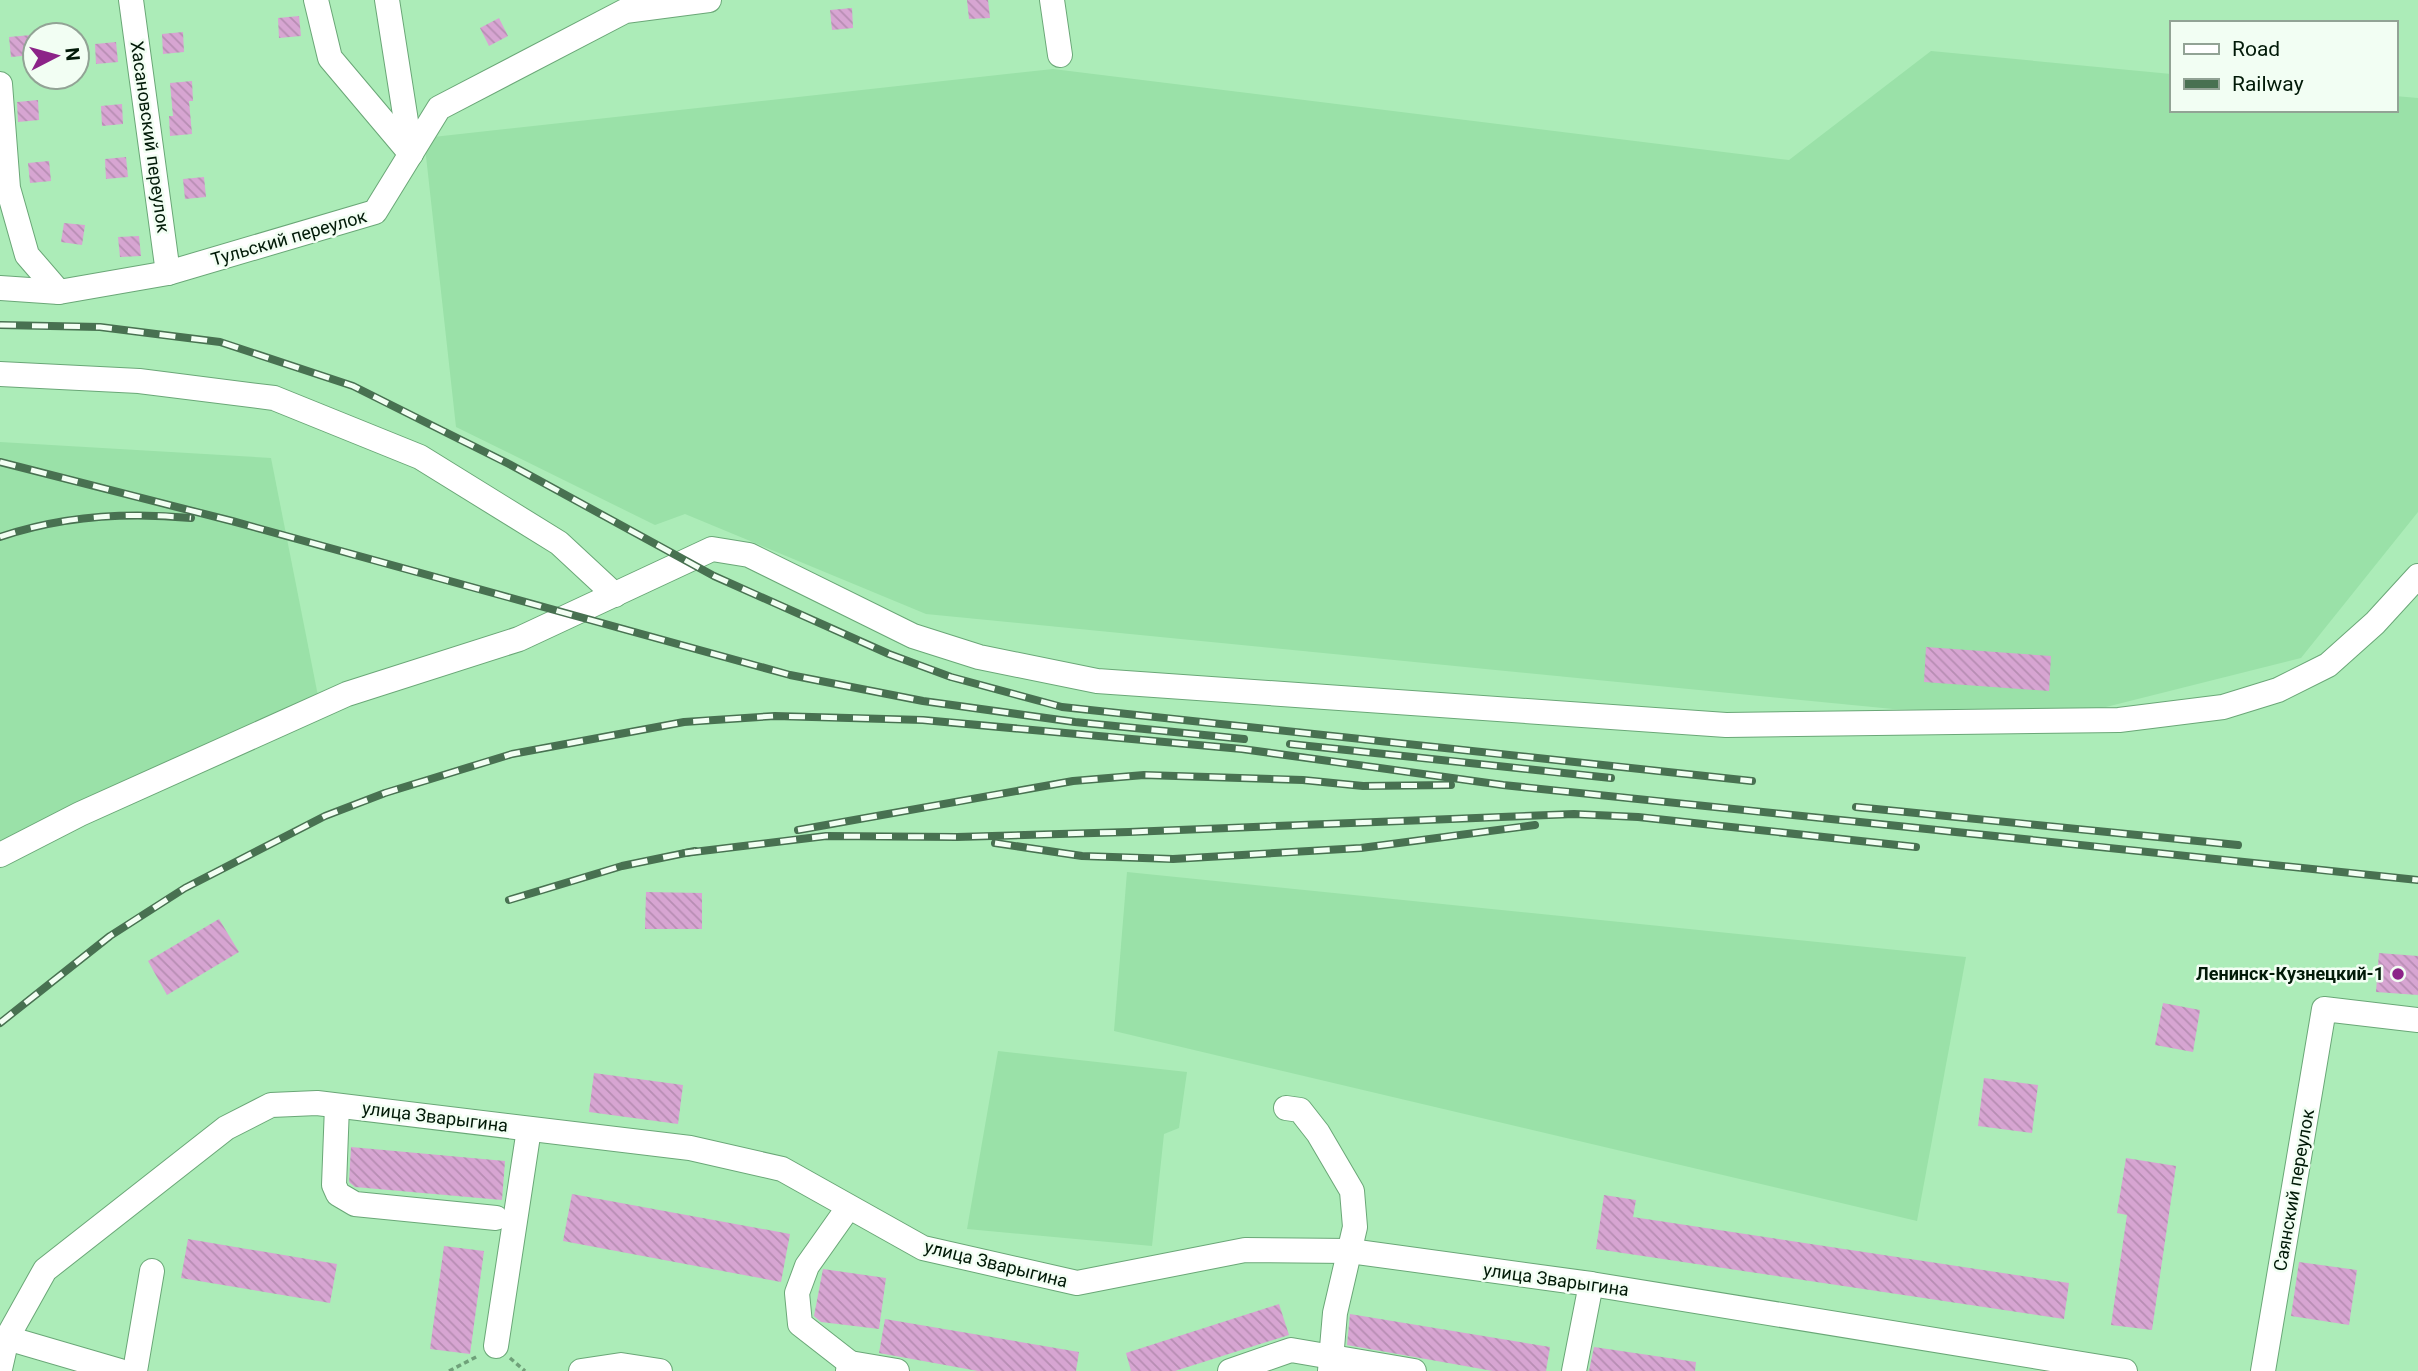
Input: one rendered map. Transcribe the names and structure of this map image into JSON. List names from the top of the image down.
{
  "streets": {
    "street": [
      "Хасановский переулок",
      "Тульский переулок",
      "улица Зварыгина",
      "Саянский переулок"
    ]
  },
  "crossings": [
    ["Хасановский переулок", "Тульский переулок"]
  ],
  "places": ["Ленинск-Кузнецкий-1"],
  "legend": ["Road", "Railway"],
  "north": "right"
}
